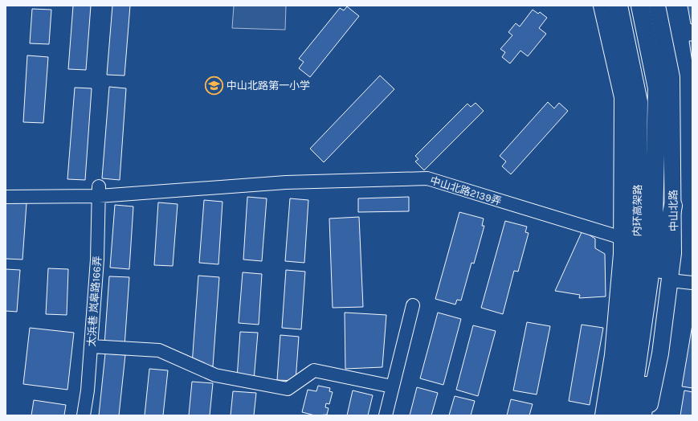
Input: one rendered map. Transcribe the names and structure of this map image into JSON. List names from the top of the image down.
{
  "streets": {
    "highway": ["内环高架路"],
    "main road": ["中山北路"],
    "street": ["中山北路2139弄", "太浜巷 岚皋路166弄"]
  },
  "crossings": [
    ["中山北路2139弄", "太浜巷 岚皋路166弄"]
  ],
  "places": {
    "school or university": ["中山北路第一小学"]
  }
}
